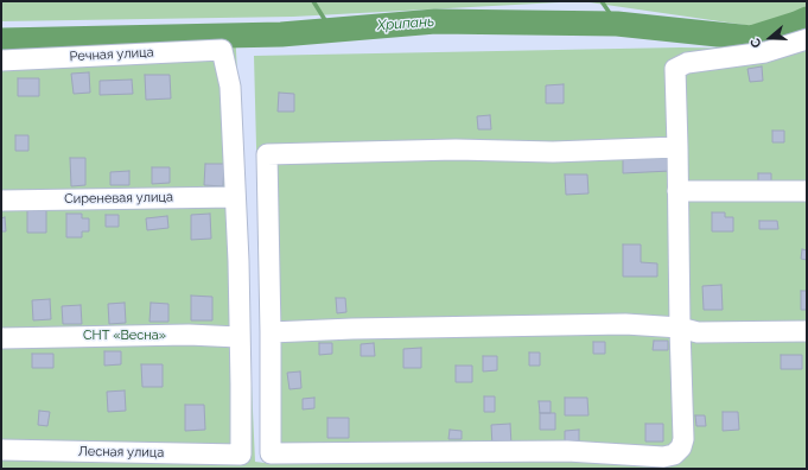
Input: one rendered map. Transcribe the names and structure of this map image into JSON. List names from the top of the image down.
{
  "streets": {
    "street": ["Речная улица", "Сиреневая улица", "Лесная улица"]
  },
  "crossings": [
    ["Речная улица", "Сиреневая улица"]
  ],
  "water": ["Хрипань"],
  "parks": ["СНТ «Весна»"],
  "north": "left"
}
